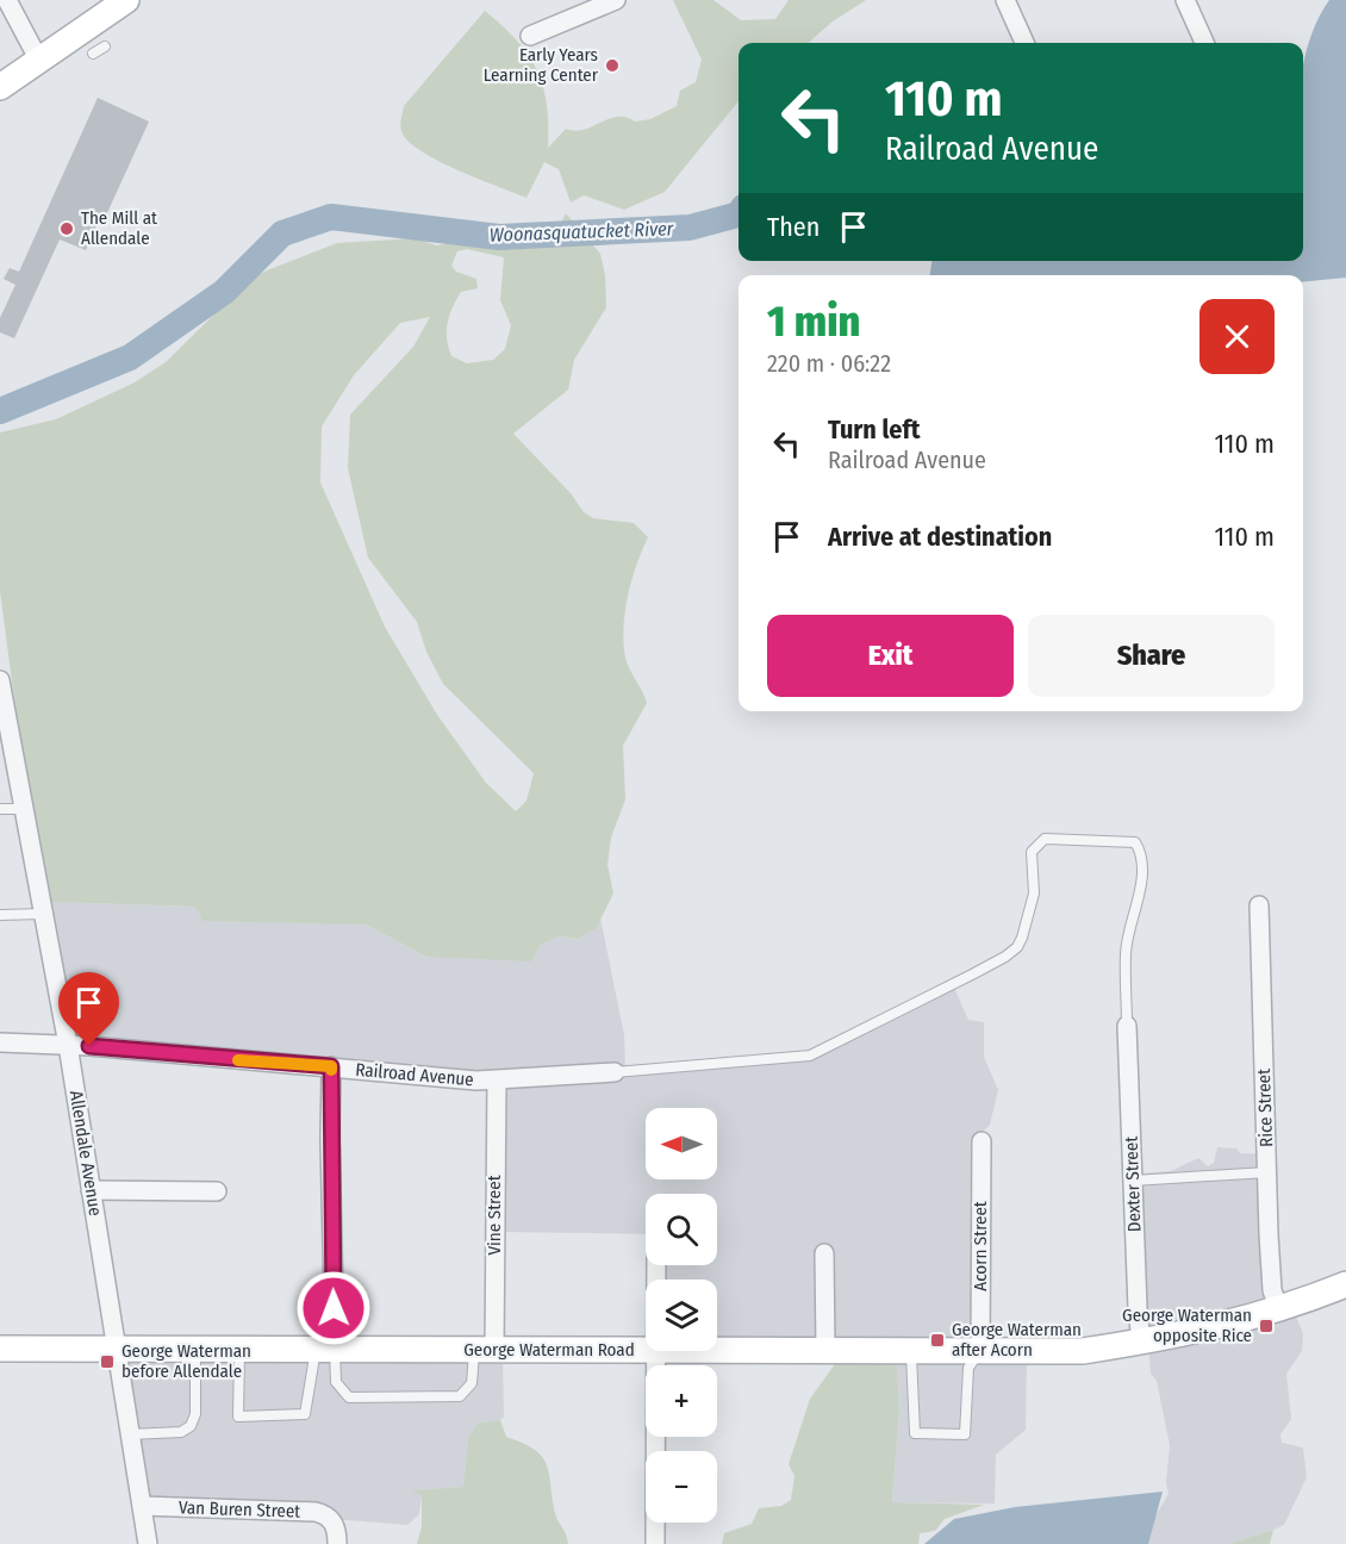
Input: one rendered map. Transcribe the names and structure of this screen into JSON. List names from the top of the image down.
{
  "streets": {
    "main road": ["George Waterman Road"],
    "street": [
      "Railroad Avenue",
      "Rice Street",
      "Allendale Avenue",
      "Dexter Street",
      "Vine Street",
      "Acorn Street",
      "Van Buren Street"
    ]
  },
  "crossings": [
    ["Railroad Avenue", "Allendale Avenue"],
    ["Railroad Avenue", "Vine Street"],
    ["Rice Street", "George Waterman Road"],
    ["Allendale Avenue", "George Waterman Road"],
    ["Allendale Avenue", "Van Buren Street"],
    ["Dexter Street", "George Waterman Road"],
    ["Vine Street", "George Waterman Road"],
    ["Acorn Street", "George Waterman Road"]
  ],
  "water": ["Woonasquatucket River"],
  "places": {
    "other": ["Early Years Learning Center", "The Mill at Allendale"],
    "transit": ["George Waterman opposite Rice", "George Waterman after Acorn", "George Waterman before Allendale"]
  },
  "north": "left",
  "page": {
    "turn": ["110 m", "Railroad Avenue"],
    "then": "Then",
    "heading": ["1 min", "220 m · 06:22"],
    "list": [
      {
        "name": "Turn left",
        "note": "Railroad Avenue",
        "value": "110 m"
      },
      {
        "name": "Arrive at destination",
        "value": "110 m"
      }
    ],
    "buttons": ["Exit", "Share"],
    "map_buttons": ["+", "−"]
  }
}
